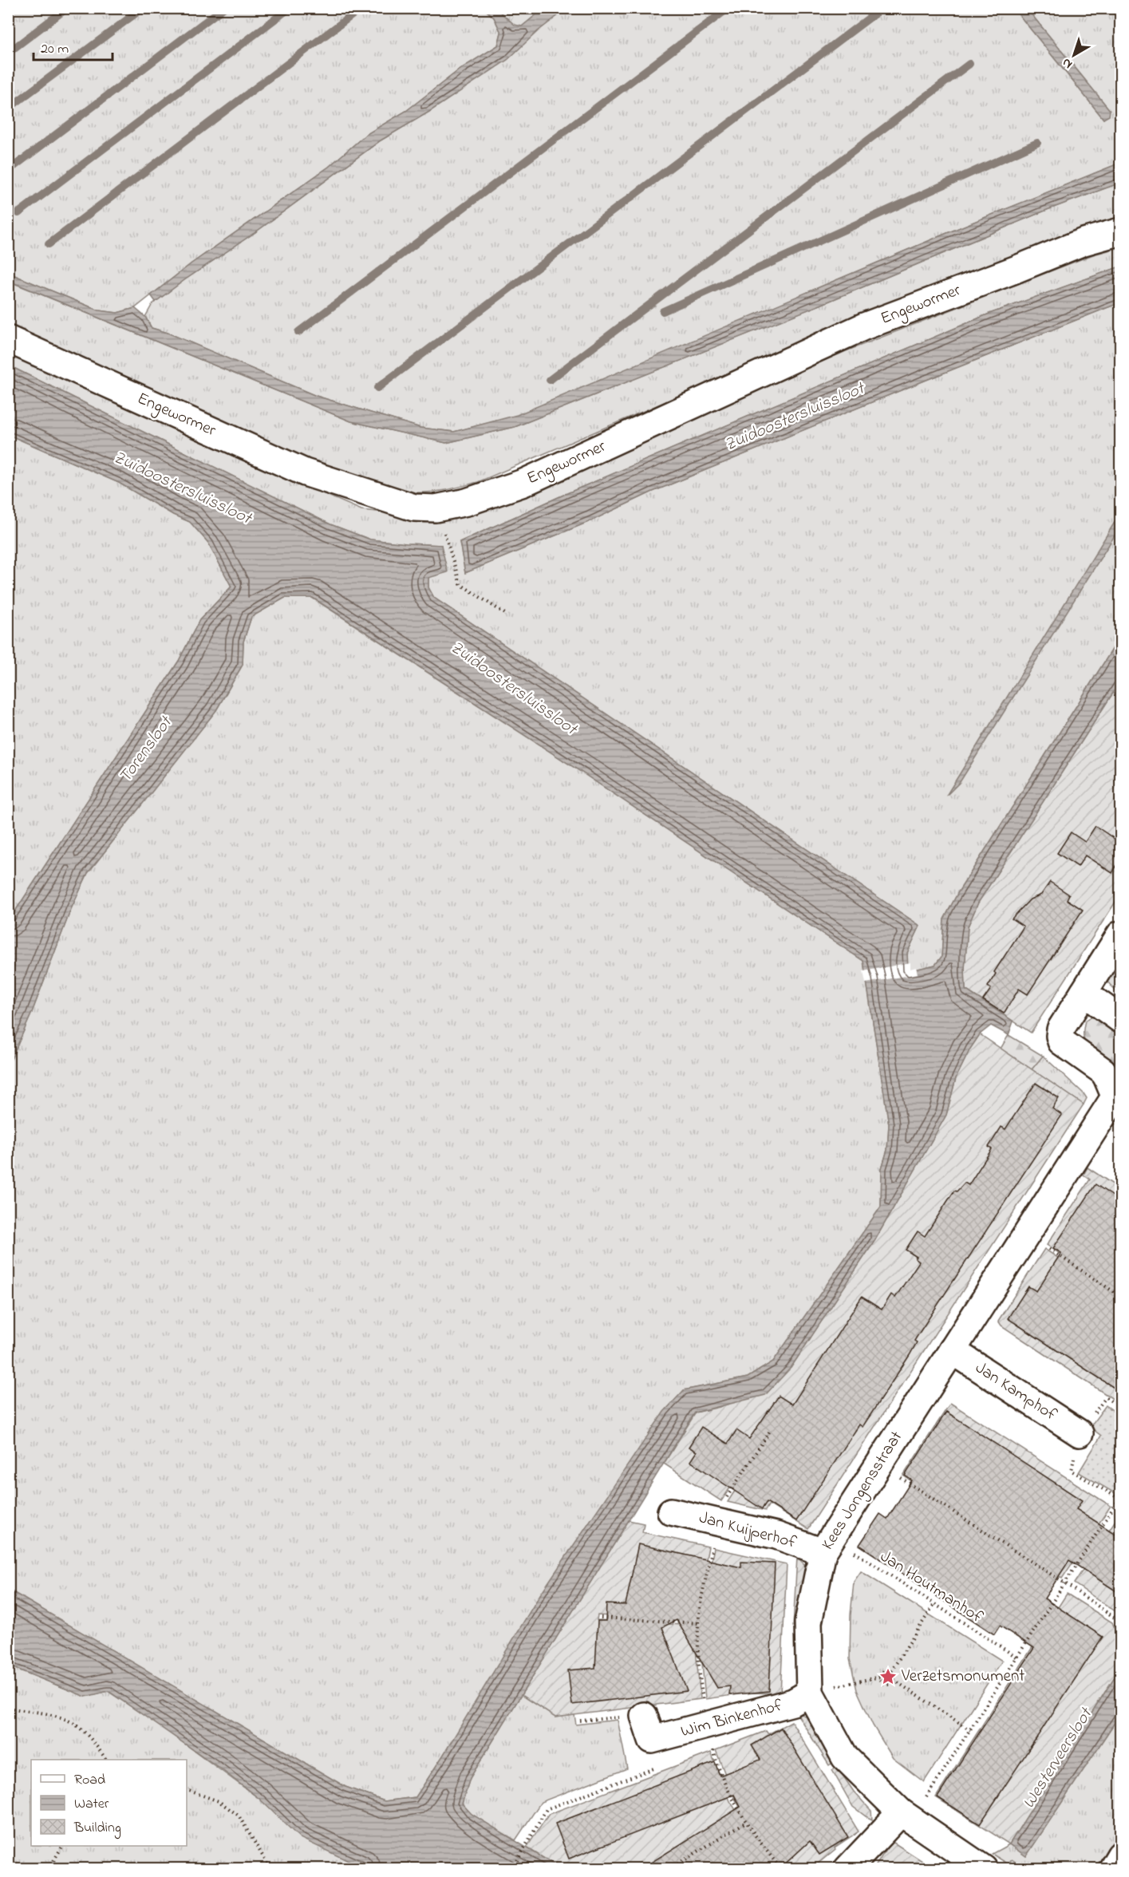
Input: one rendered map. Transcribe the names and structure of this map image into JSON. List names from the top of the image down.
{
  "streets": {
    "street": [
      "Engewormer",
      "Jan Kamphof",
      "Kees Jongensstraat",
      "Jan Kuijperhof",
      "Wim Binkenhof"
    ],
    "path": ["Jan Houtmanhof"]
  },
  "crossings": [
    ["Jan Kamphof", "Kees Jongensstraat"],
    ["Kees Jongensstraat", "Jan Kuijperhof"],
    ["Kees Jongensstraat", "Jan Houtmanhof"],
    ["Kees Jongensstraat", "Wim Binkenhof"],
    ["Jan Kuijperhof", "Jan Houtmanhof"]
  ],
  "water": ["Zuidoostersluissloot", "Torensloot", "Westerveersloot"],
  "places": {
    "place": ["Verzetsmonument"]
  },
  "legend": ["Road", "Water", "Building"],
  "scale_bar": "20 m",
  "north": "bottom left"
}
